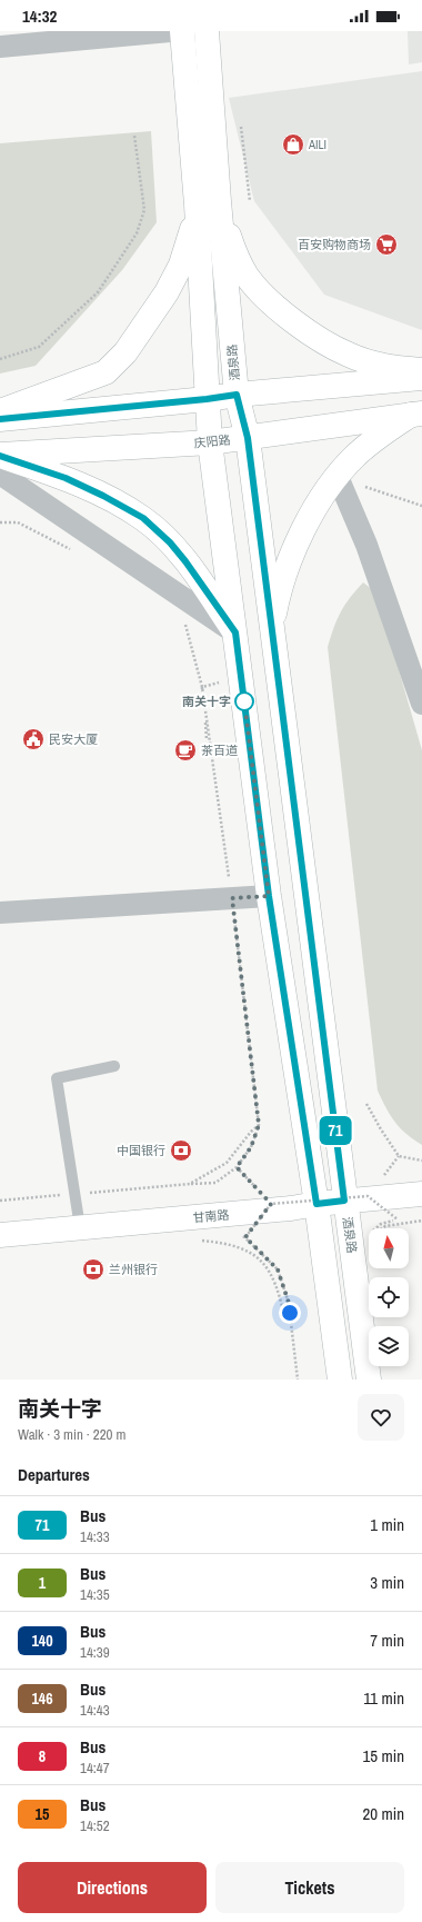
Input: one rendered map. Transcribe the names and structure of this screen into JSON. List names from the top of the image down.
{
  "streets": {
    "main road": ["酒泉路", "庆阳路", "甘南路"]
  },
  "crossings": [
    ["酒泉路", "庆阳路"],
    ["酒泉路", "甘南路"]
  ],
  "places": {
    "shop": ["AILI"],
    "supermarket": ["百安购物商场"],
    "other": ["南关十字"],
    "public building": ["民安大厦"],
    "cafe": ["茶百道"],
    "bank": ["中国银行", "兰州银行"]
  },
  "lines": ["bus line 71"],
  "north": "top",
  "page": {
    "status": "14:32",
    "on_map": "71",
    "heading": [
      ["南关十字", "Walk · 3 min · 220 m"],
      "Departures"
    ],
    "list": [
      {
        "mark": "71",
        "name": "Bus",
        "note": "14:33",
        "value": "1 min"
      },
      {
        "mark": "1",
        "name": "Bus",
        "note": "14:35",
        "value": "3 min"
      },
      {
        "mark": "140",
        "name": "Bus",
        "note": "14:39",
        "value": "7 min"
      },
      {
        "mark": "146",
        "name": "Bus",
        "note": "14:43",
        "value": "11 min"
      },
      {
        "mark": "8",
        "name": "Bus",
        "note": "14:47",
        "value": "15 min"
      },
      {
        "mark": "15",
        "name": "Bus",
        "note": "14:52",
        "value": "20 min"
      }
    ],
    "buttons": ["Directions", "Tickets"]
  }
}
